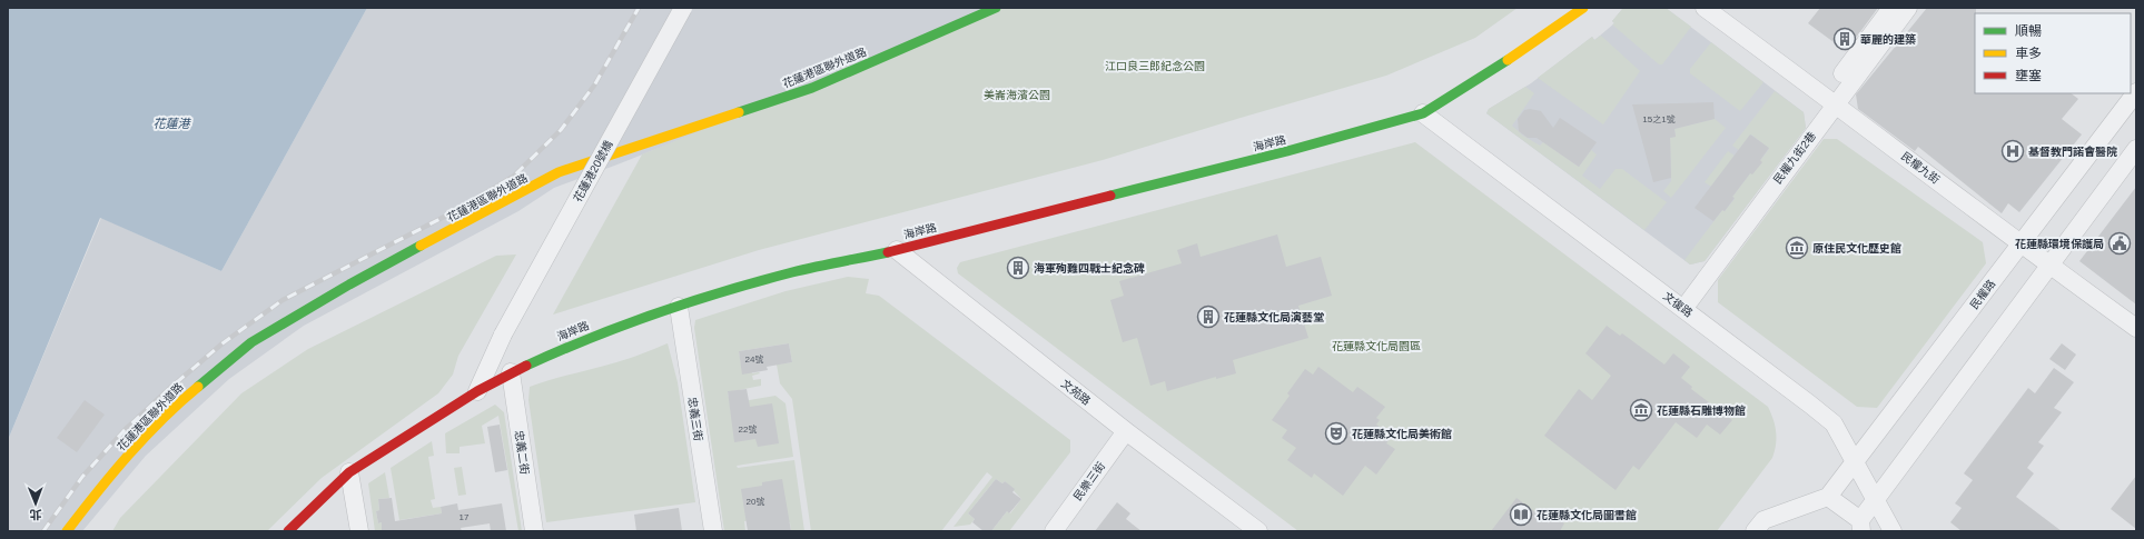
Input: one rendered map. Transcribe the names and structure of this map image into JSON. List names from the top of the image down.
{
  "streets": {
    "main road": ["花蓮港區聯外道路", "海岸路"],
    "street": [
      "民權九街2巷",
      "民權九街",
      "花蓮港20號橋",
      "民權路",
      "文復路",
      "文苑路",
      "忠義三街",
      "忠義二街",
      "民樂三街"
    ]
  },
  "crossings": [
    ["海岸路", "花蓮港20號橋"],
    ["海岸路", "文復路"],
    ["海岸路", "文苑路"],
    ["海岸路", "忠義三街"],
    ["海岸路", "忠義二街"],
    ["民權九街2巷", "民權九街"],
    ["民權九街2巷", "文復路"],
    ["民權九街", "民權路"],
    ["民權路", "文復路"],
    ["文苑路", "民樂三街"]
  ],
  "water": ["花蓮港"],
  "parks": ["江口良三郎紀念公園", "美崙海濱公園", "花蓮縣文化局園區"],
  "places": {
    "building": ["華麗的建築", "海軍殉難四戰士紀念碑", "花蓮縣文化局演藝堂"],
    "hospital": ["基督教門諾會醫院"],
    "public building": ["花蓮縣環境保護局"],
    "museum": ["原住民文化歷史館", "花蓮縣石雕博物館"],
    "theatre": ["花蓮縣文化局美術館"],
    "library": ["花蓮縣文化局圖書館"]
  },
  "house_numbers": [
    "15之1號",
    "24號",
    "22號",
    "20號",
    "17"
  ],
  "legend": ["順暢", "車多", "壅塞"],
  "north": "bottom"
}
